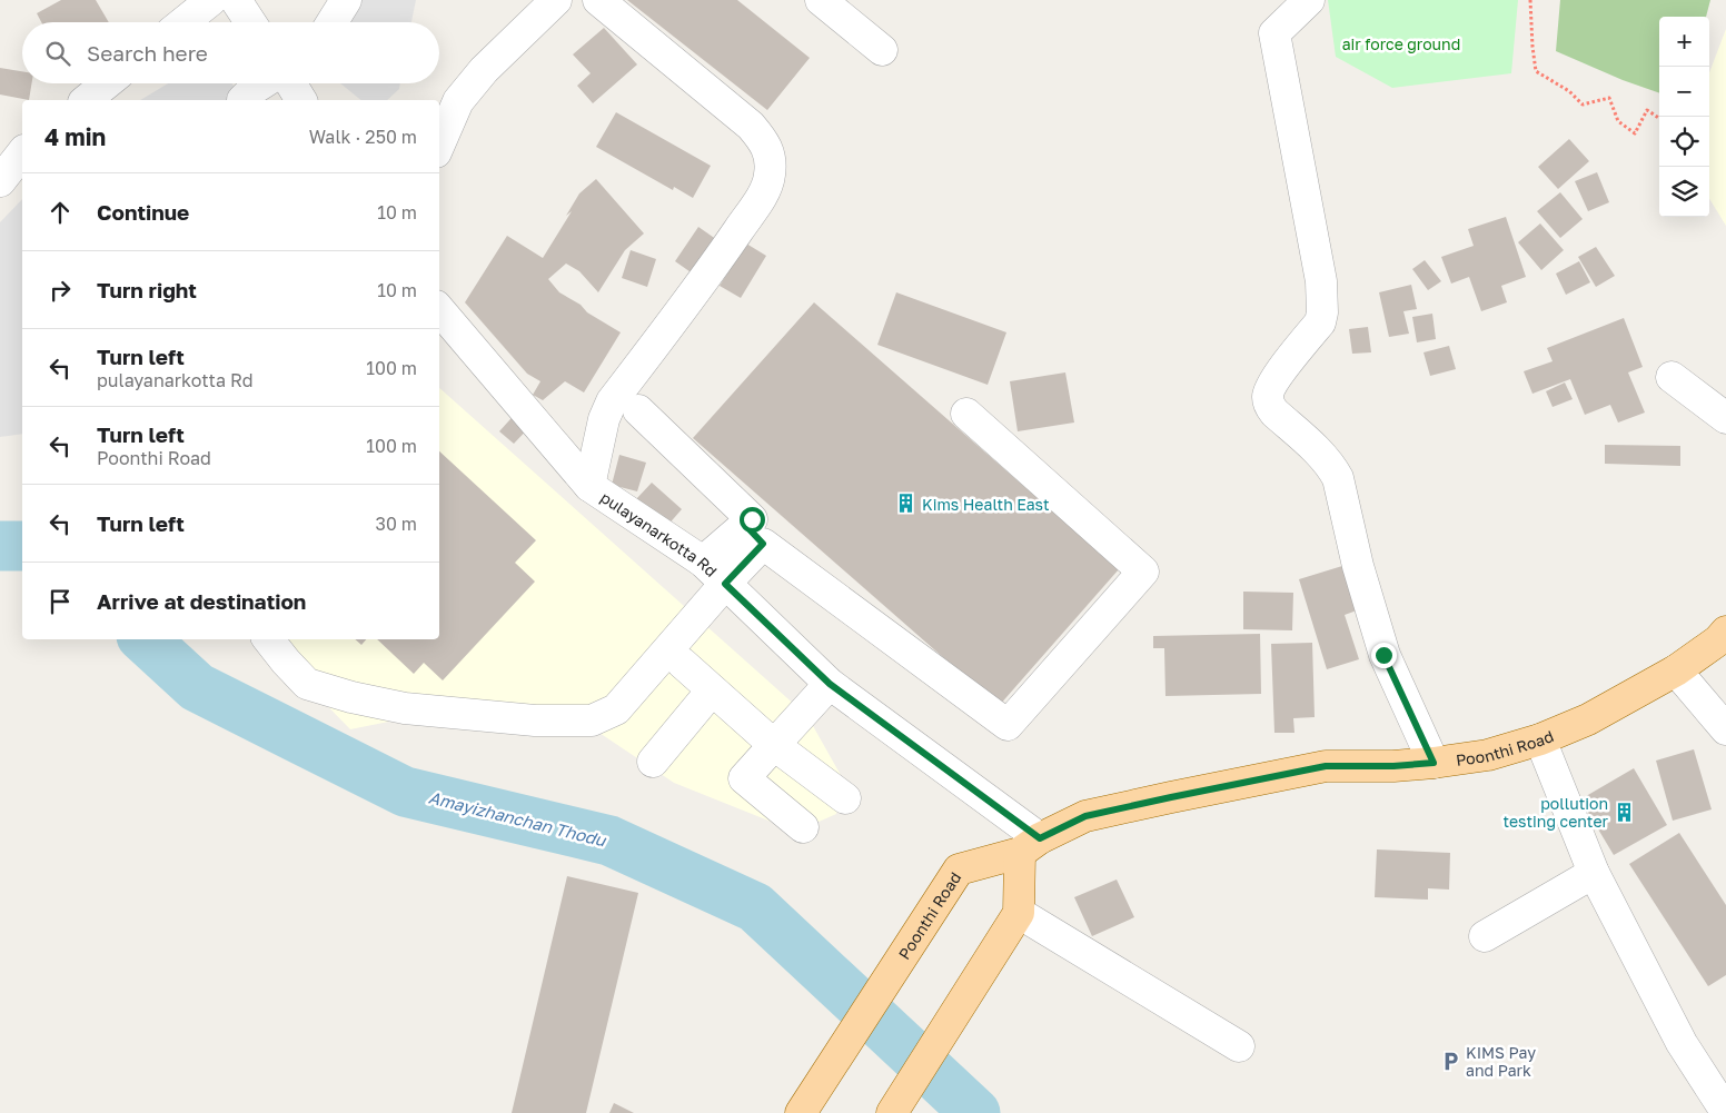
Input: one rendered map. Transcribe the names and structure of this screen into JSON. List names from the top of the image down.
{
  "streets": {
    "main road": ["Poonthi Road"],
    "street": ["pulayanarkotta Rd"]
  },
  "crossings": [
    ["pulayanarkotta Rd", "Poonthi Road"]
  ],
  "water": ["Amayizhanchan Thodu"],
  "parks": ["air force ground"],
  "places": {
    "building": ["Kims Health East", "pollution testing center"],
    "parking": ["KIMS Pay and Park"]
  },
  "page": {
    "map_buttons": ["+", "−"],
    "search": "Search here",
    "heading": ["4 min", "Walk · 250 m"],
    "list": [
      ["Continue", "10 m"],
      ["Turn right", "10 m"],
      ["Turn left", "pulayanarkotta Rd", "100 m"],
      ["Turn left", "Poonthi Road", "100 m"],
      ["Turn left", "30 m"],
      "Arrive at destination"
    ]
  }
}
